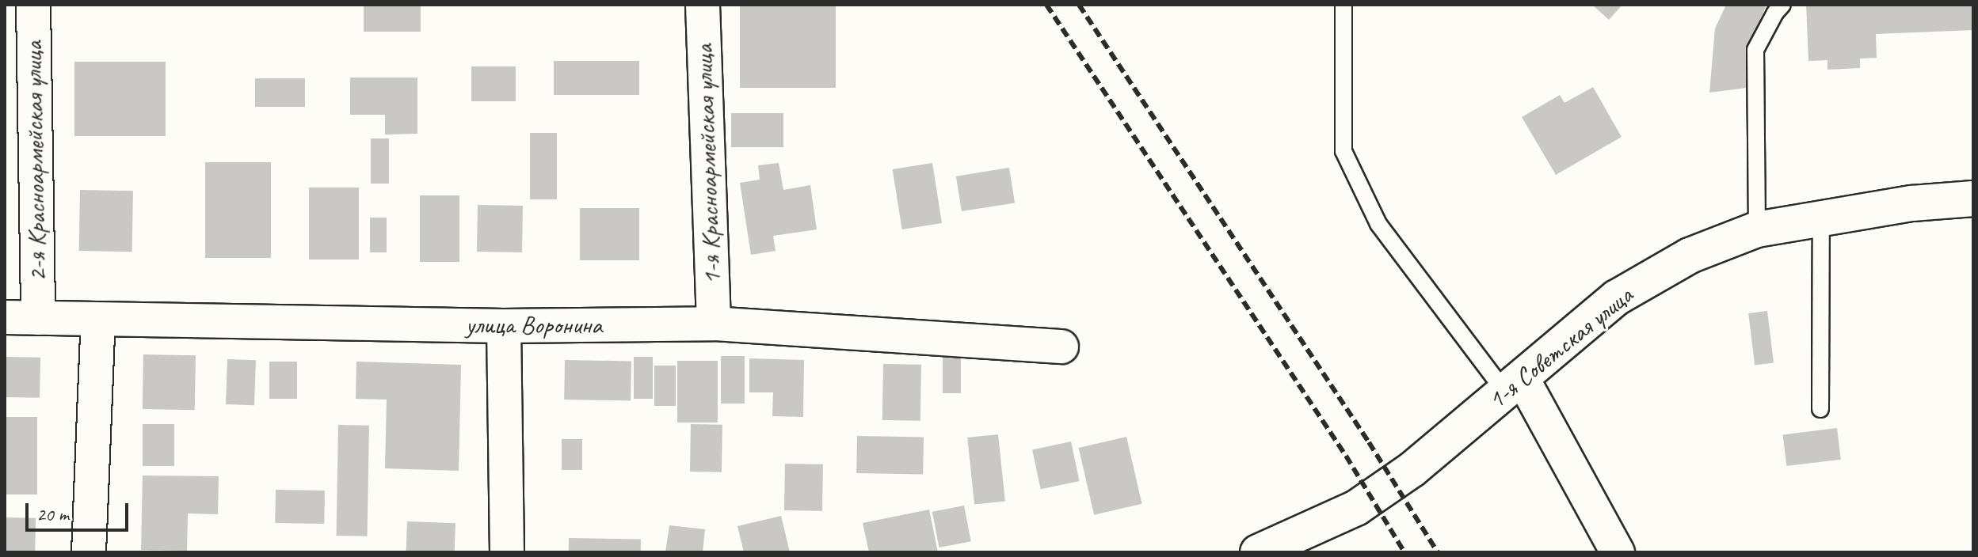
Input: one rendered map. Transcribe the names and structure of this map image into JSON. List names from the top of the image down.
{
  "streets": {
    "main road": ["1-я Советская улица"],
    "street": ["2-я Красноармейская улица", "1-я Красноармейская улица", "улица Воронина"]
  },
  "crossings": [
    ["2-я Красноармейская улица", "улица Воронина"],
    ["1-я Красноармейская улица", "улица Воронина"]
  ],
  "scale_bar": "20 m"
}
